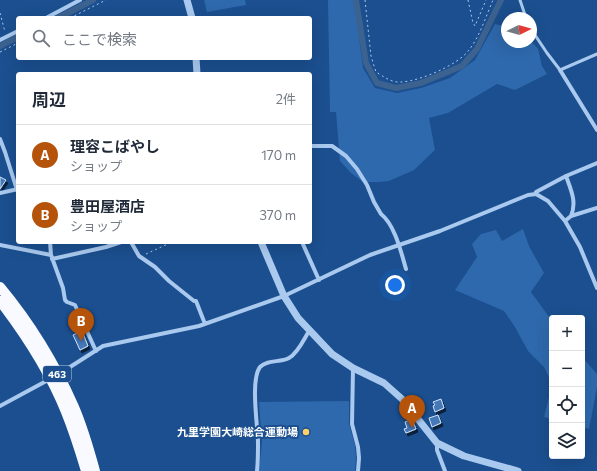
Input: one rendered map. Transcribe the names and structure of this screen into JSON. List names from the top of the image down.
{
  "streets": {
    "highway": ["463"]
  },
  "places": ["九里学園大崎総合運動場"],
  "north": "right",
  "page": {
    "search": "ここで検索",
    "heading": ["周辺", "2件"],
    "list": [
      {
        "mark": "A",
        "name": "理容こばやし",
        "note": "ショップ",
        "value": "170 m"
      },
      {
        "mark": "B",
        "name": "豊田屋酒店",
        "note": "ショップ",
        "value": "370 m"
      }
    ],
    "pins": ["B", "A"],
    "map_buttons": ["+", "−"]
  }
}
